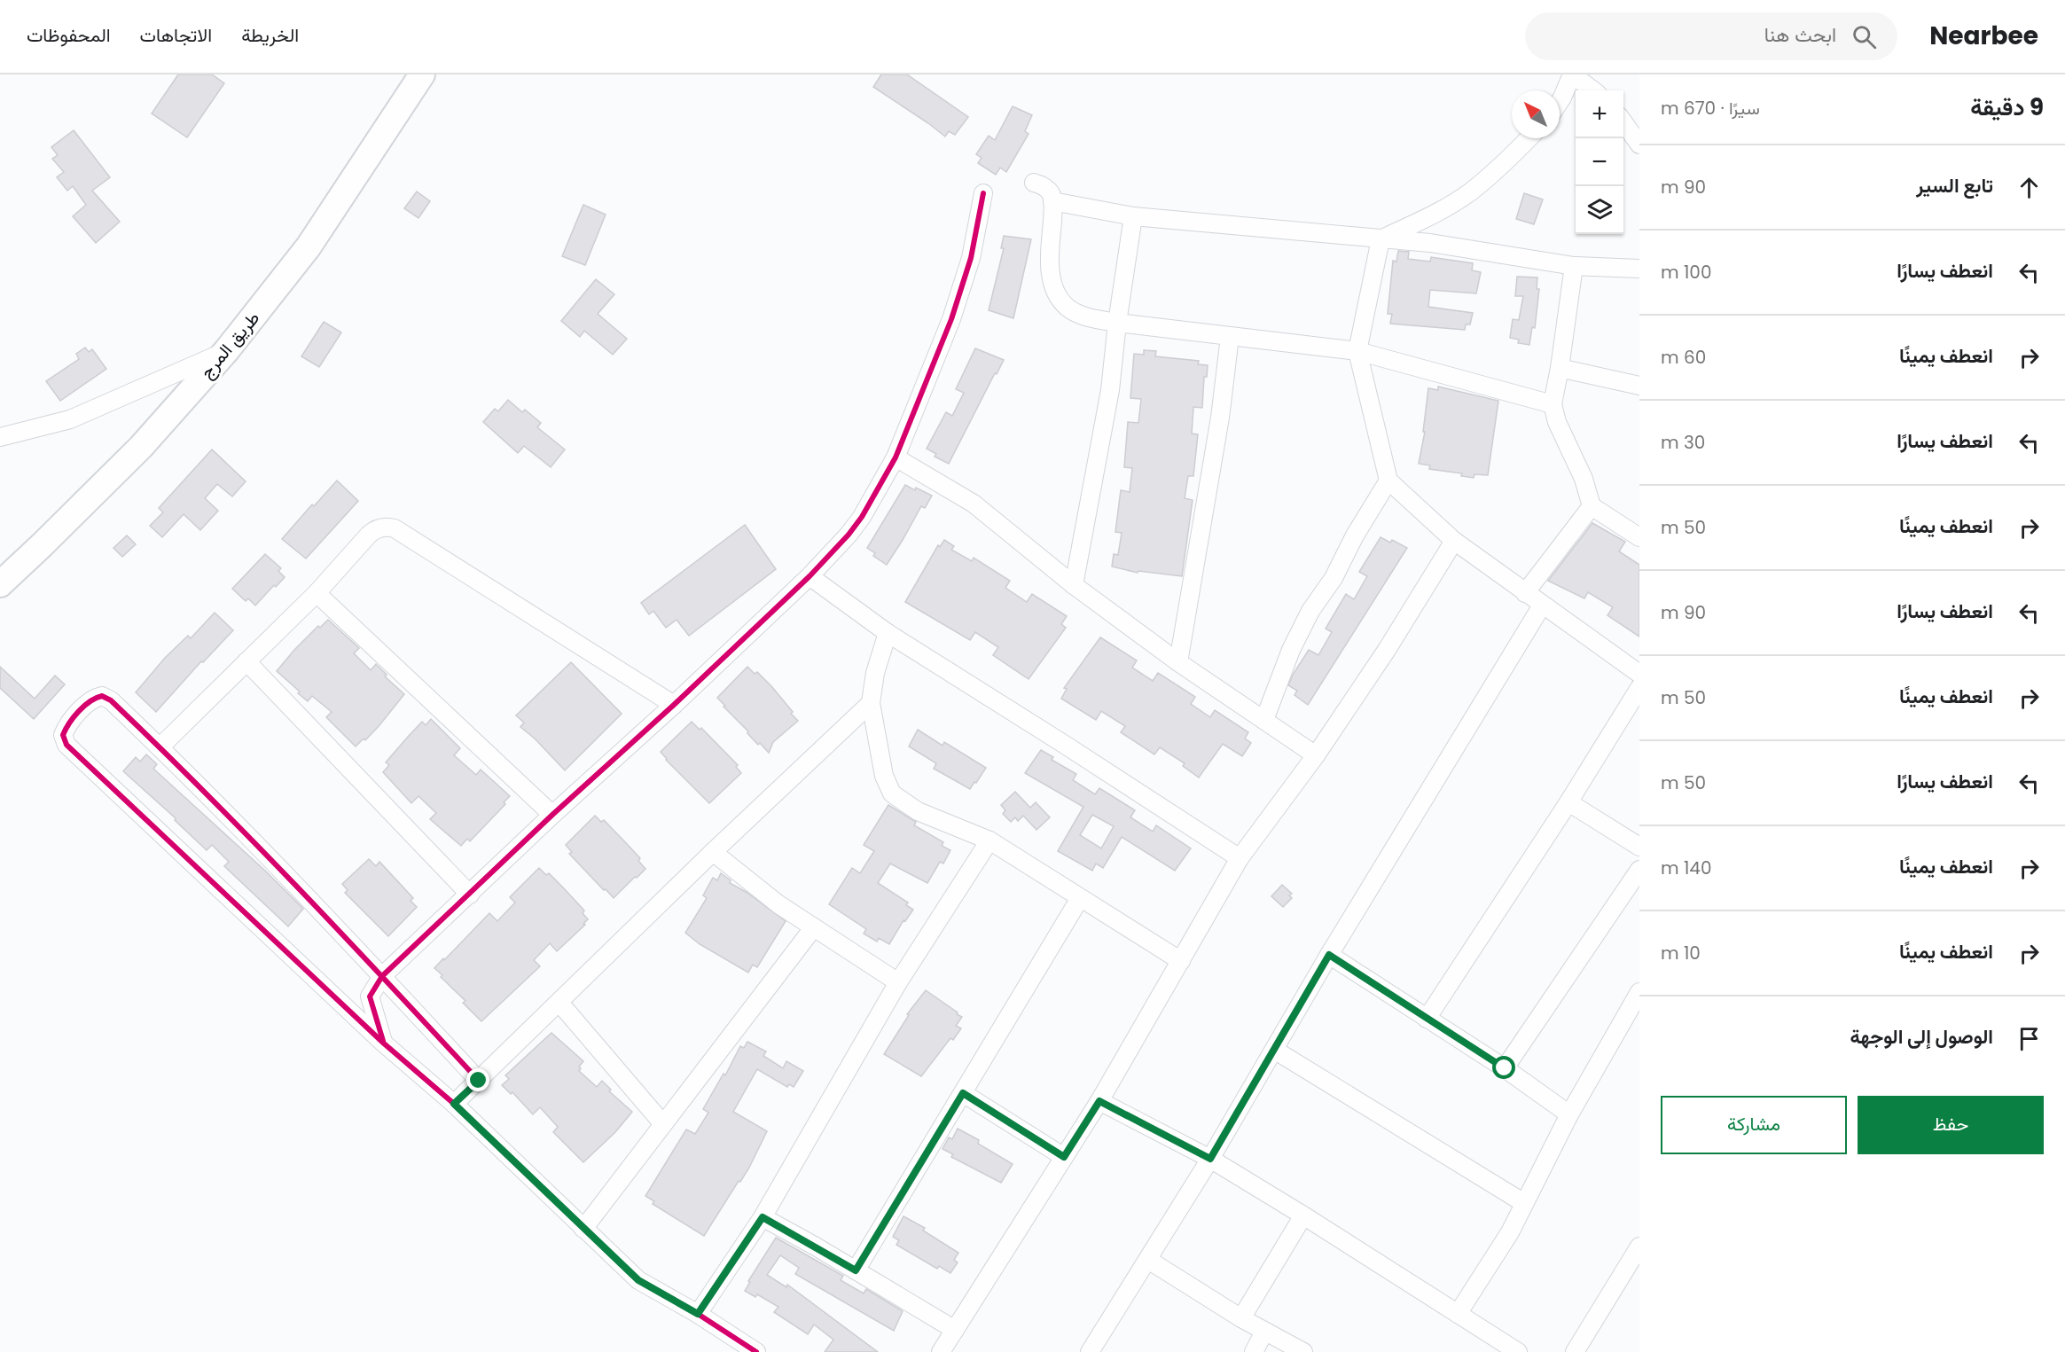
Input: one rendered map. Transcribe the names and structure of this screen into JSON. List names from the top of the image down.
{
  "streets": {
    "highway": ["طريق المرج"]
  },
  "north": "top left",
  "page": {
    "header": "Nearbee",
    "search": "ابحث هنا",
    "nav": ["الخريطة", "الاتجاهات", "المحفوظات"],
    "heading": ["9 دقيقة", "سيرًا · 670 m"],
    "map_buttons": ["+", "−"],
    "list": [
      ["تابع السير", "90 m"],
      ["انعطف يسارًا", "100 m"],
      ["انعطف يمينًا", "60 m"],
      ["انعطف يسارًا", "30 m"],
      ["انعطف يمينًا", "50 m"],
      ["انعطف يسارًا", "90 m"],
      ["انعطف يمينًا", "50 m"],
      ["انعطف يسارًا", "50 m"],
      ["انعطف يمينًا", "140 m"],
      ["انعطف يمينًا", "10 m"],
      "الوصول إلى الوجهة"
    ],
    "buttons": ["حفظ", "مشاركة"]
  }
}
